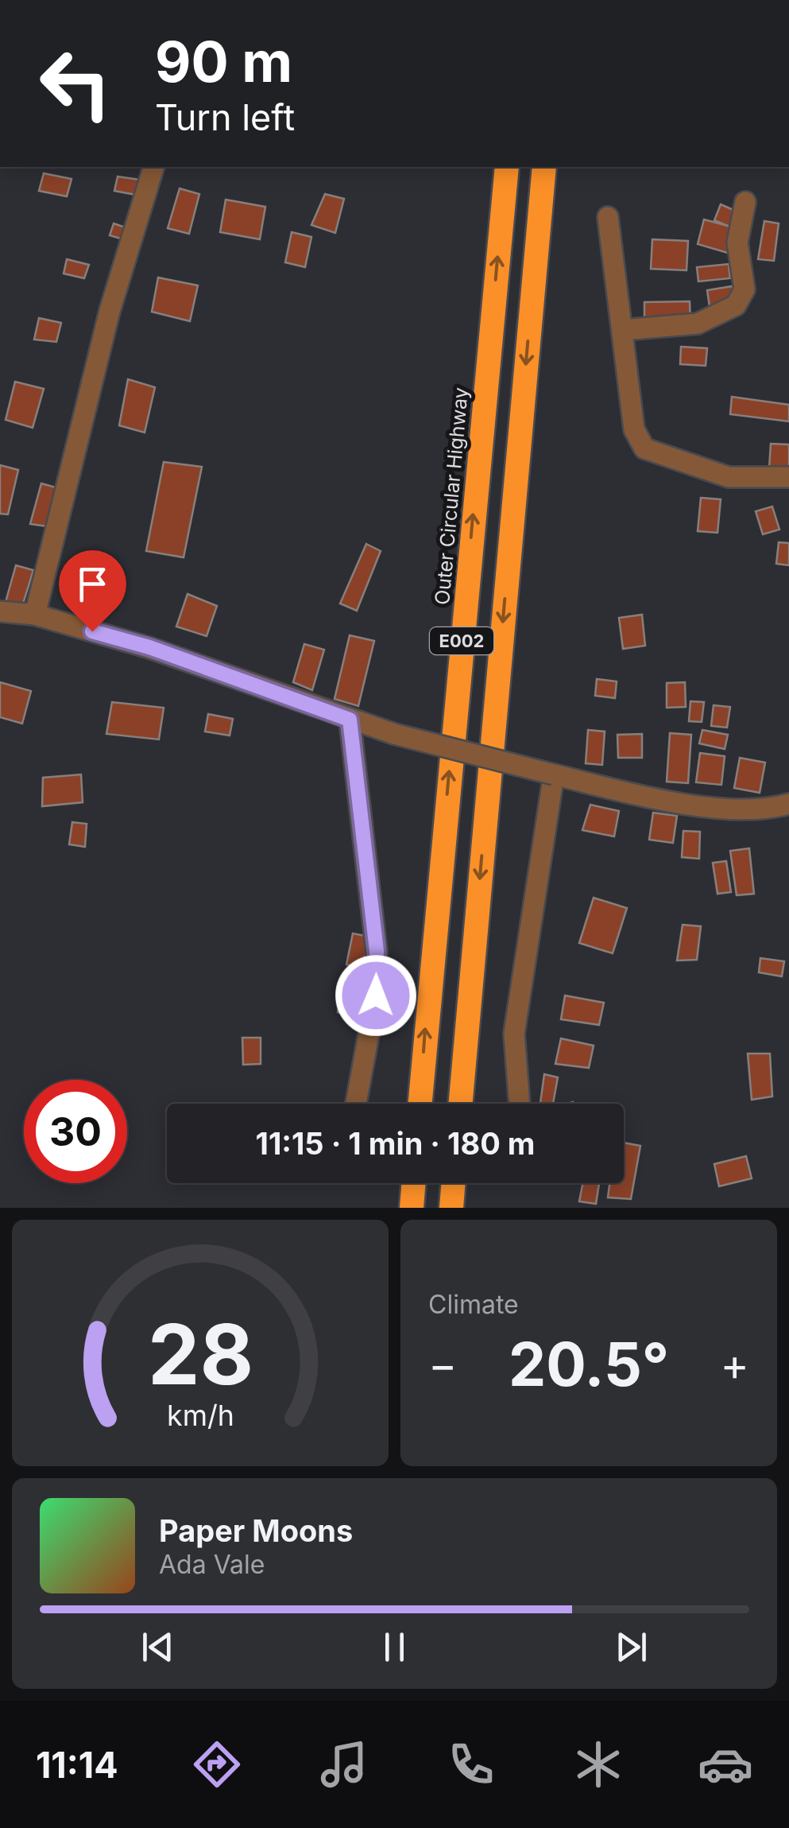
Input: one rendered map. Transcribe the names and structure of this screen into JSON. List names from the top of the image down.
{
  "streets": {
    "highway": ["Outer Circular Highway", "E002"]
  },
  "page": {
    "turn": ["90 m", "Turn left"],
    "limit": "30",
    "trip": "11:15 · 1 min · 180 m",
    "tile": "Climate",
    "heat": ["−", "20.5°", "+"],
    "song": ["Paper Moons", "Ada Vale"],
    "tabs": "11:14",
    "gauge": ["28", "km/h"]
  }
}
